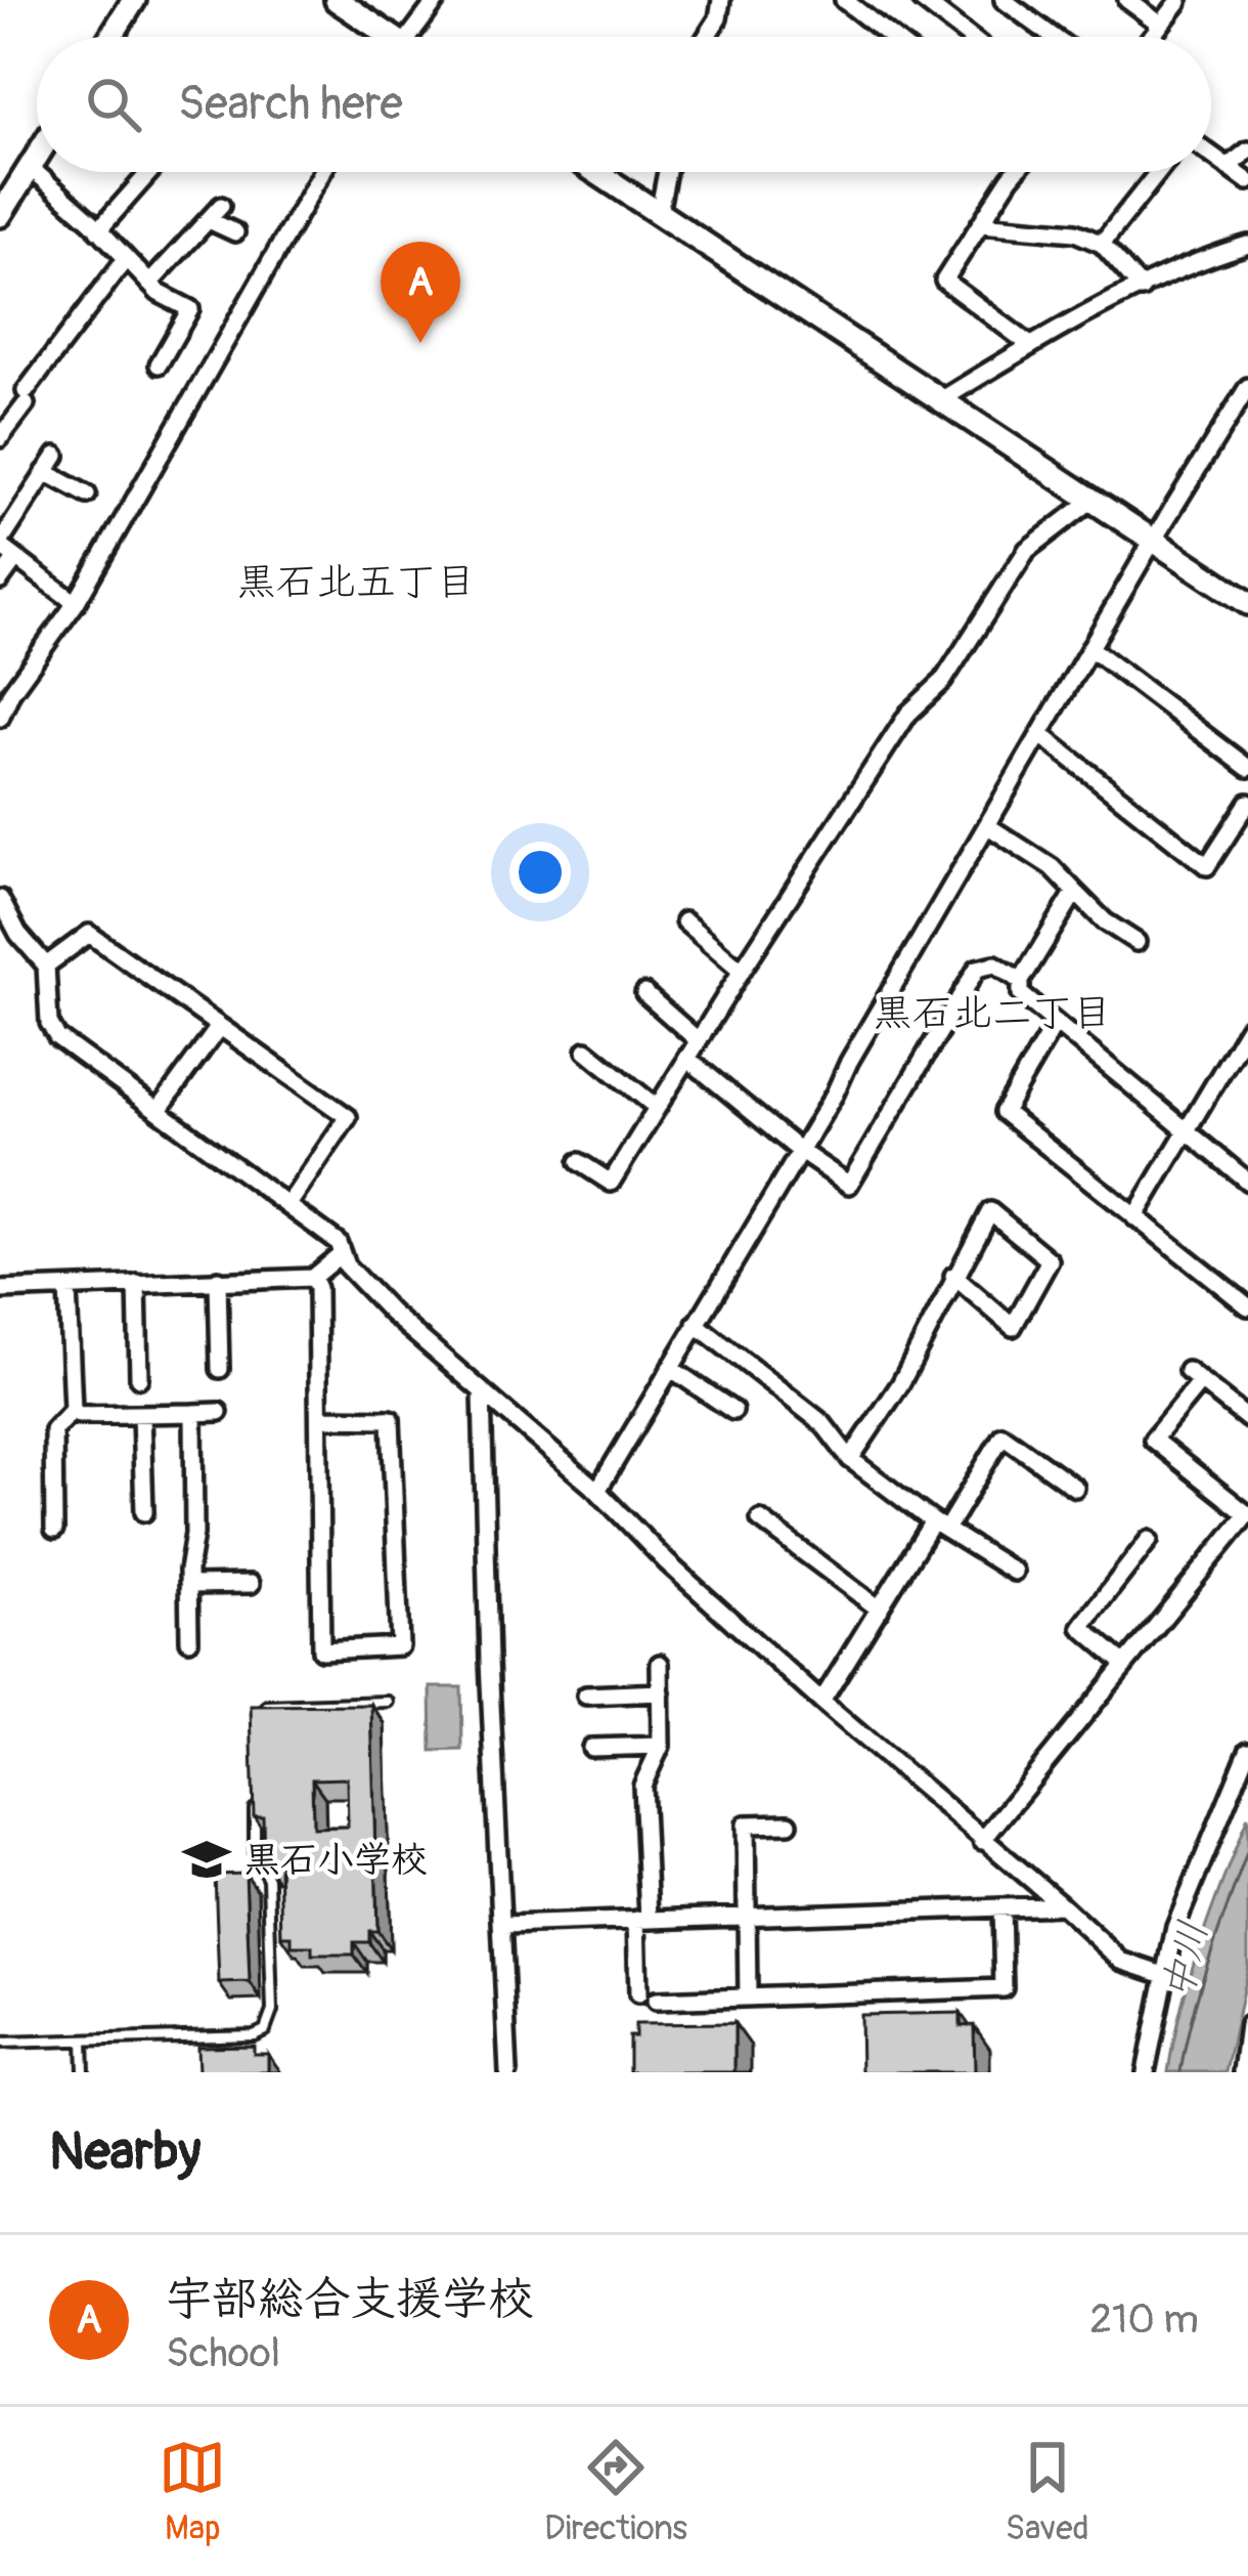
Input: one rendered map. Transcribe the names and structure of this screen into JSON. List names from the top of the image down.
{
  "districts": ["黒石北五丁目", "黒石北二丁目"],
  "water": ["中川"],
  "places": {
    "school or university": ["黒石小学校"]
  },
  "page": {
    "search": "Search here",
    "pins": "A",
    "heading": "Nearby",
    "list": [
      {
        "mark": "A",
        "name": "宇部総合支援学校",
        "note": "School",
        "value": "210 m"
      }
    ],
    "nav": ["Map", "Directions", "Saved"]
  }
}
